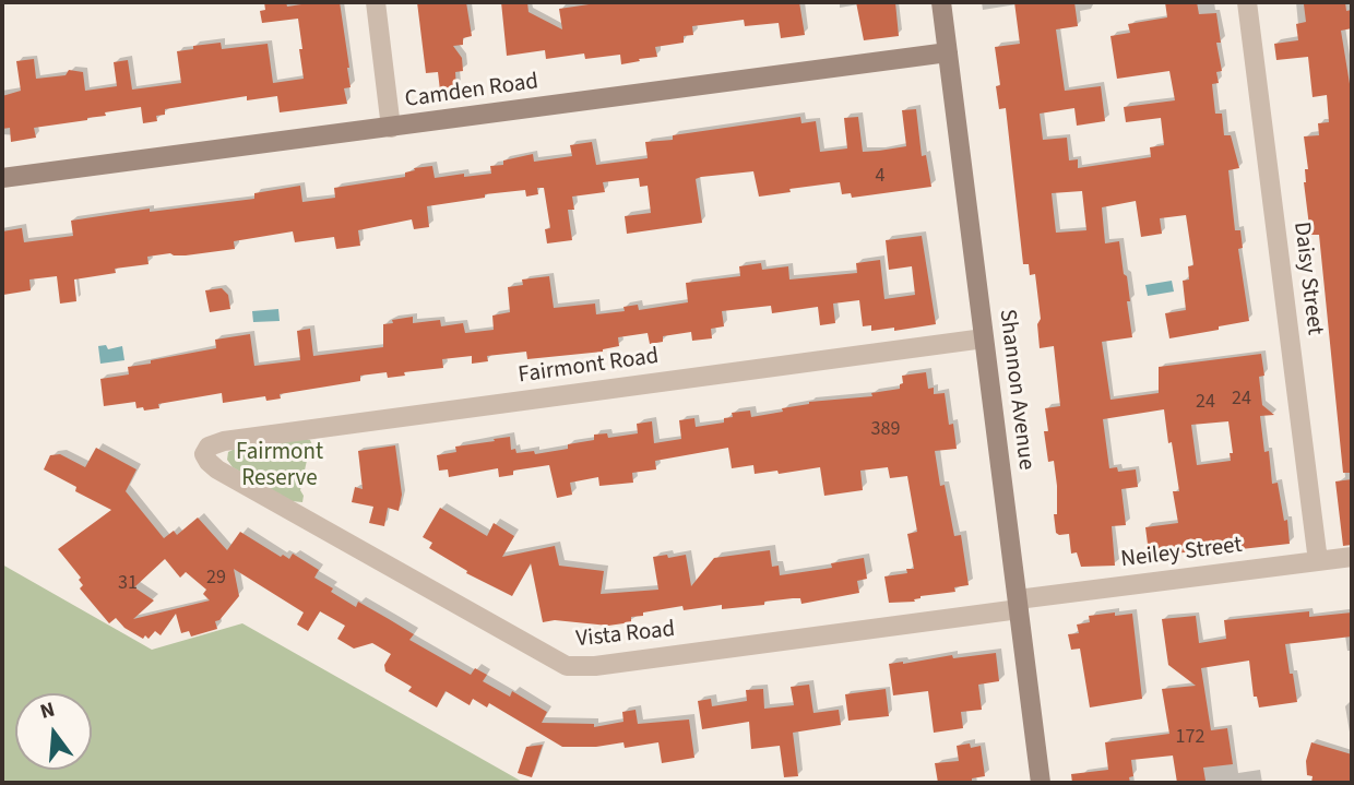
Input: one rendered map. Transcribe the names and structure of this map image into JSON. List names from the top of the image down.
{
  "streets": {
    "street": [
      "Camden Road",
      "Daisy Street",
      "Fairmont Road",
      "Shannon Avenue",
      "Neiley Street",
      "Vista Road"
    ]
  },
  "crossings": [
    ["Camden Road", "Shannon Avenue"],
    ["Daisy Street", "Neiley Street"],
    ["Fairmont Road", "Shannon Avenue"],
    ["Fairmont Road", "Vista Road"],
    ["Shannon Avenue", "Neiley Street"],
    ["Shannon Avenue", "Vista Road"],
    ["Neiley Street", "Vista Road"]
  ],
  "parks": ["Fairmont Reserve"],
  "house_numbers": [
    "4",
    "24",
    "24",
    "389",
    "29",
    "31",
    "172"
  ],
  "north": "top"
}
